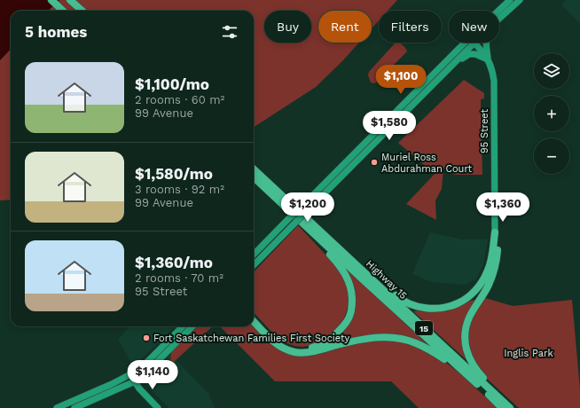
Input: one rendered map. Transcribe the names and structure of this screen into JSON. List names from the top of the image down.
{
  "streets": {
    "main road": ["95 Street", "Highway 15", "15"]
  },
  "parks": ["Inglis Park"],
  "places": ["Muriel Ross Abdurahman Court", "Fort Saskatchewan Families First Society"],
  "page": {
    "chip": [
      "Buy",
      "Rent",
      "Filters",
      "New"
    ],
    "heading": "5 homes",
    "map_buttons": ["+", "−"],
    "list": [
      {
        "name": "$1,100/mo",
        "note": "2 rooms · 60 m² · 99 Avenue"
      },
      {
        "name": "$1,580/mo",
        "note": "3 rooms · 92 m² · 99 Avenue"
      },
      {
        "name": "$1,360/mo",
        "note": "2 rooms · 70 m² · 95 Street"
      }
    ],
    "price": [
      "$1,100",
      "$1,580",
      "$1,200",
      "$1,360",
      "$1,140"
    ]
  }
}
